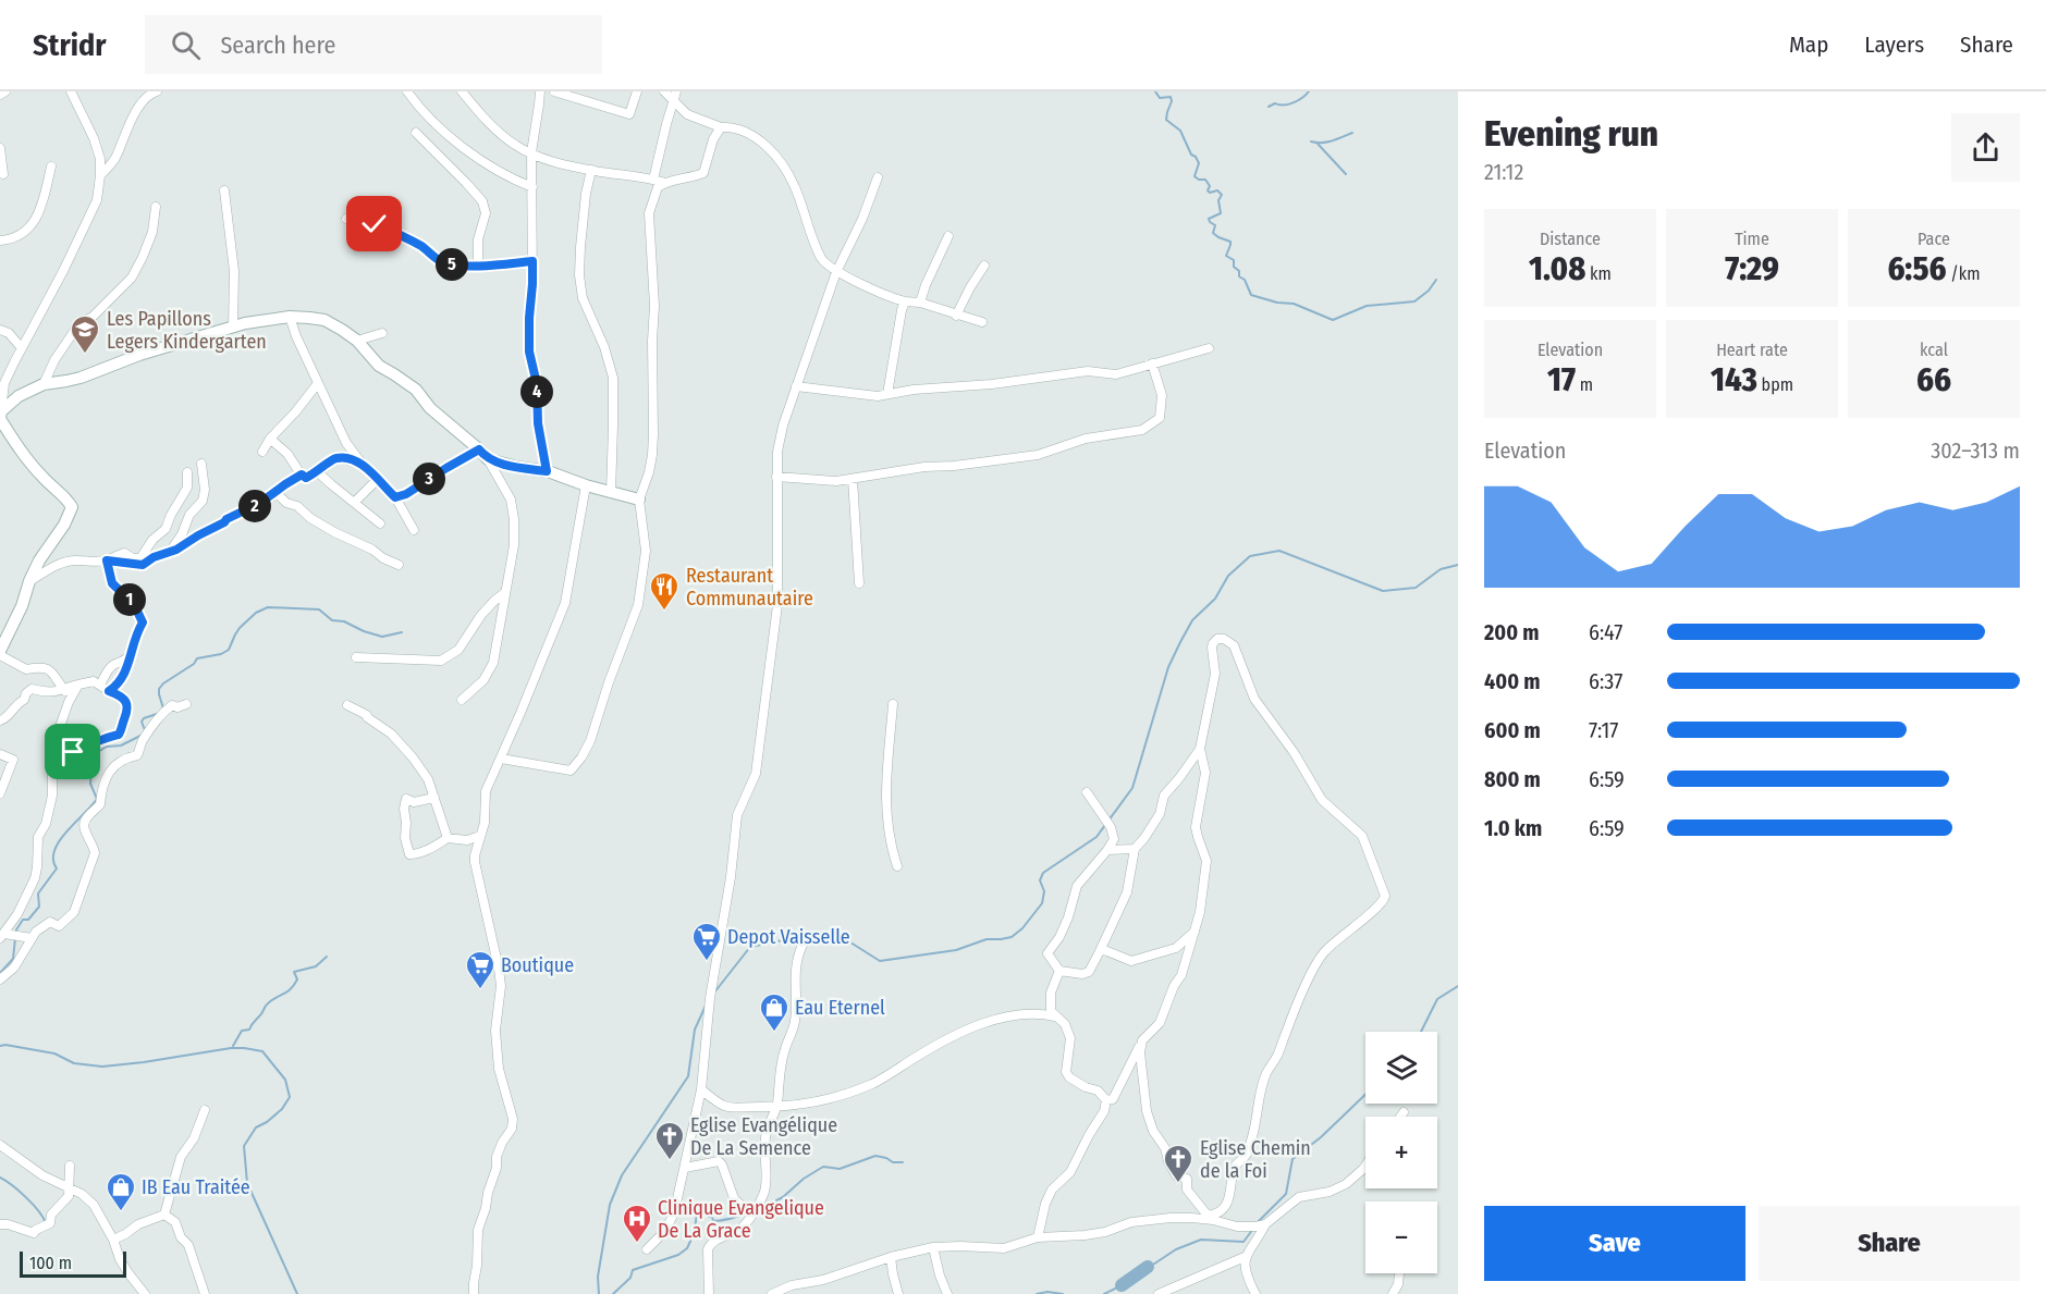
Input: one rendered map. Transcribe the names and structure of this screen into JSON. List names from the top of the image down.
{
  "places": {
    "school or university": ["Les Papillons Legers Kindergarten"],
    "restaurant": ["Restaurant Communautaire"],
    "supermarket": ["Depot Vaisselle", "Boutique"],
    "shop": ["Eau Eternel", "IB Eau Traitée"],
    "church": ["Eglise Evangélique De La Semence", "Eglise Chemin de la Foi"],
    "hospital": ["Clinique Evangelique De La Grace"]
  },
  "scale_bar": "100 m",
  "page": {
    "header": "Stridr",
    "search": "Search here",
    "nav": ["Map", "Layers", "Share"],
    "heading": ["Evening run", "21:12"],
    "stats": [
      ["Distance", "1.08 km"],
      ["Time", "7:29"],
      ["Pace", "6:56 /km"],
      ["Elevation", "17 m"],
      ["Heart rate", "143 bpm"],
      ["kcal", "66"]
    ],
    "pins": [
      "5",
      "4",
      "3",
      "2",
      "1"
    ],
    "chart": ["Elevation", "302–313 m"],
    "list": [
      {
        "name": "200 m",
        "note": "6:47"
      },
      {
        "name": "400 m",
        "note": "6:37"
      },
      {
        "name": "600 m",
        "note": "7:17"
      },
      {
        "name": "800 m",
        "note": "6:59"
      },
      {
        "name": "1.0 km",
        "note": "6:59"
      }
    ],
    "map_buttons": ["+", "−"],
    "buttons": ["Save", "Share"],
    "scale": "100 m"
  }
}
